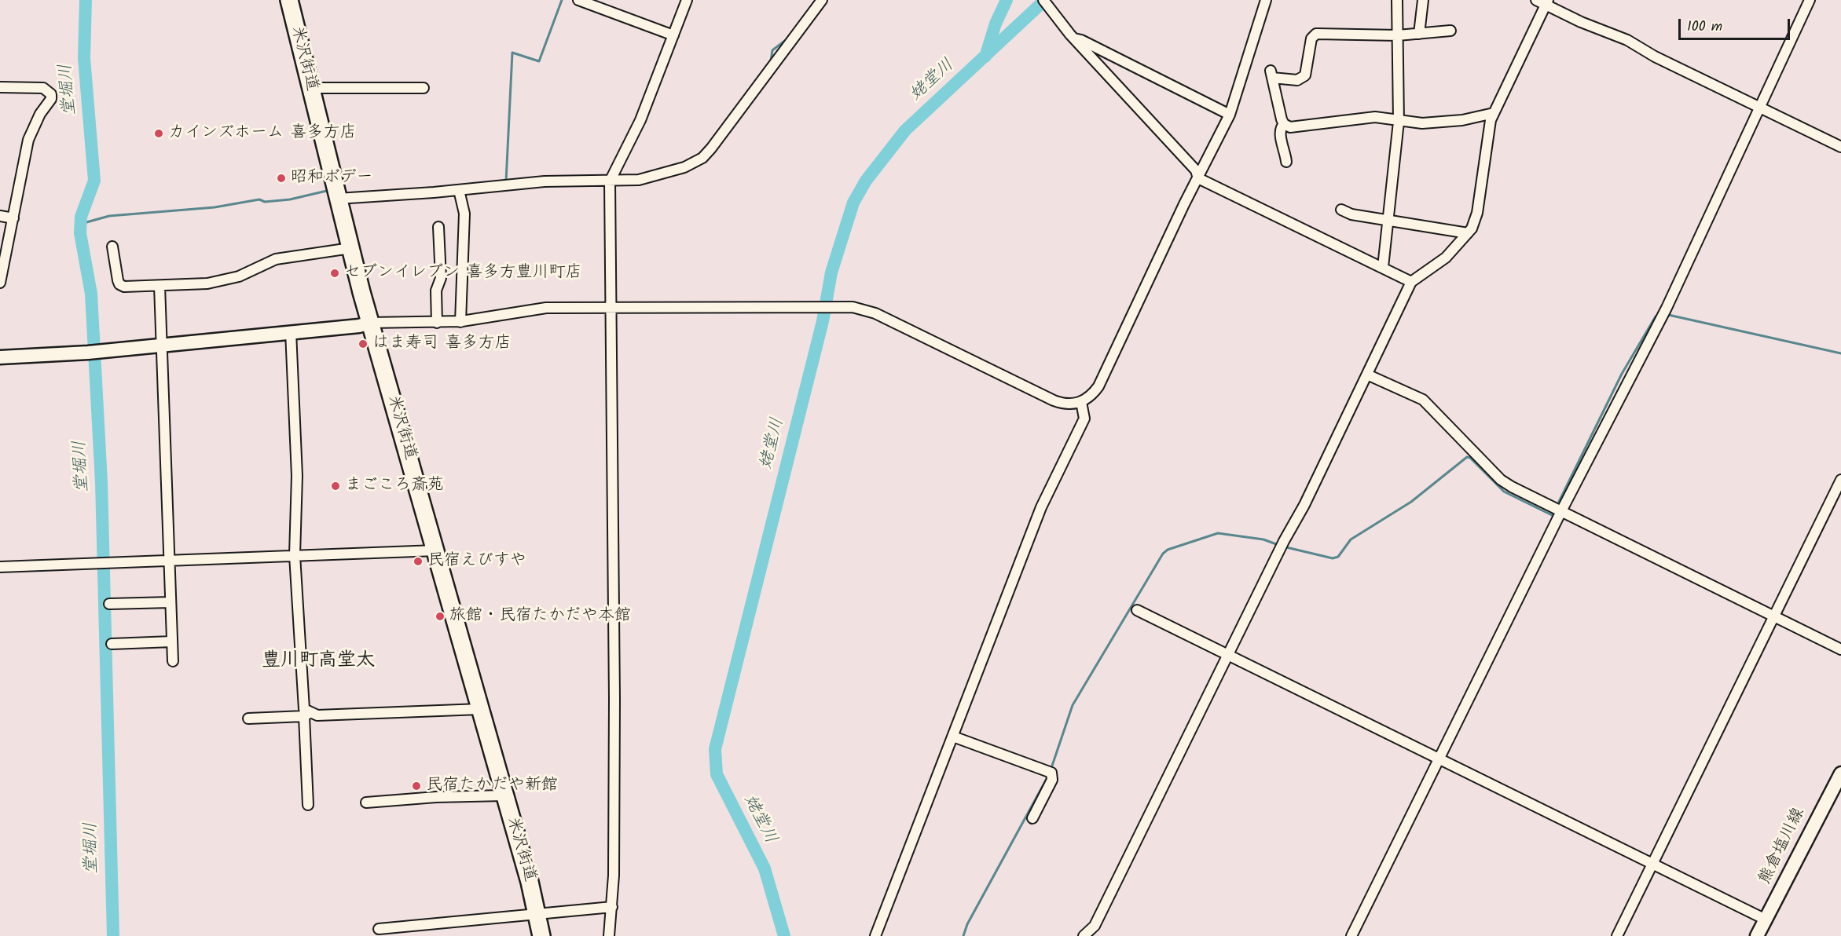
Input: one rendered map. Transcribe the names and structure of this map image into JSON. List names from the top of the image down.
{
  "streets": {
    "highway": ["米沢街道"],
    "street": ["熊倉塩川線"]
  },
  "districts": ["豊川町高堂太"],
  "water": ["姥堂川", "堂堀川"],
  "places": [
    "カインズホーム 喜多方店",
    "昭和ボデー",
    "セブンイレブン 喜多方豊川町店",
    "はま寿司 喜多方店",
    "まごころ斎苑",
    "民宿えびすや",
    "旅館・民宿たかだや本館",
    "民宿たかだや新館"
  ],
  "scale_bar": "100 m"
}
